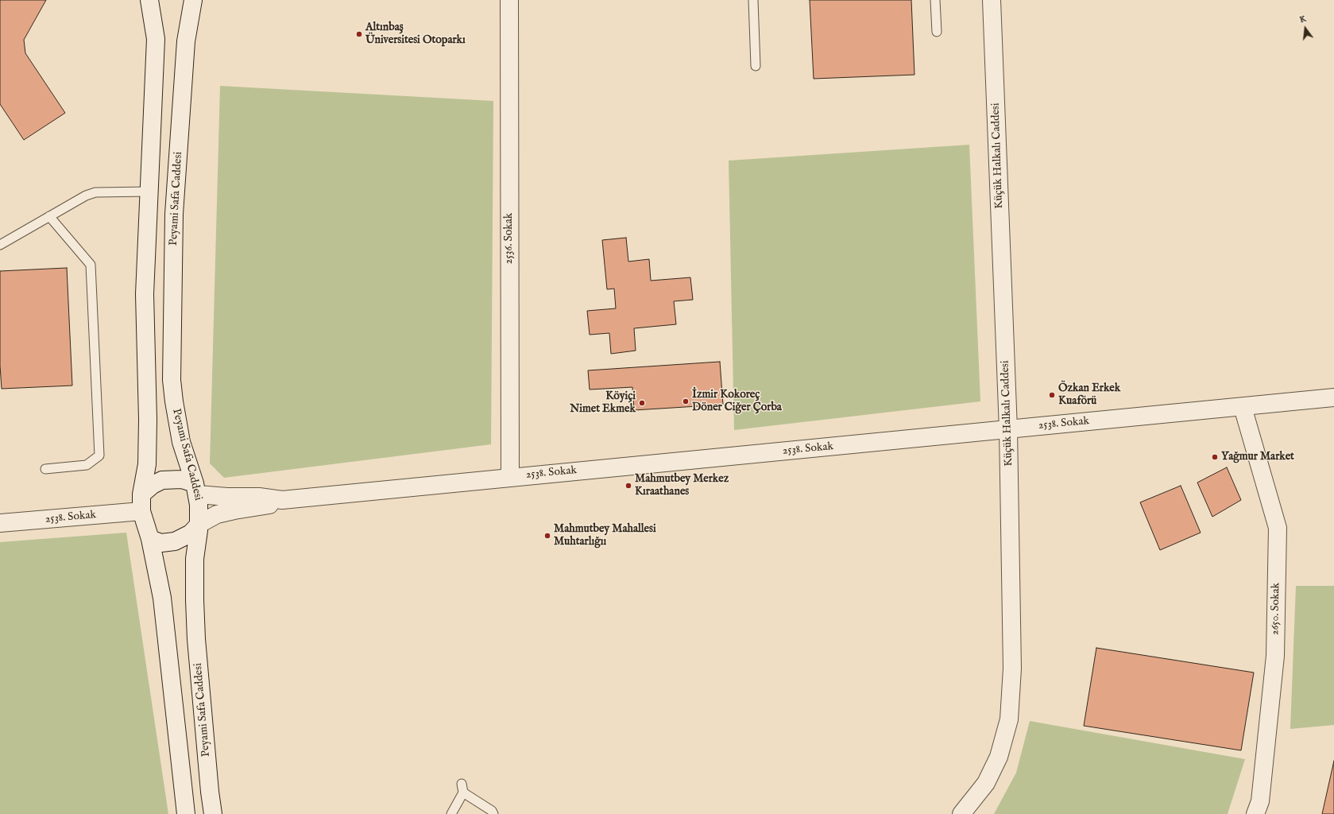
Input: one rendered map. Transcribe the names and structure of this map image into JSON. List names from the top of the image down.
{
  "streets": {
    "street": [
      "Küçük Halkalı Caddesi",
      "Peyami Safa Caddesi",
      "2536. Sokak",
      "2538. Sokak",
      "2650. Sokak"
    ]
  },
  "crossings": [
    ["Küçük Halkalı Caddesi", "2538. Sokak"],
    ["Peyami Safa Caddesi", "2538. Sokak"],
    ["2536. Sokak", "2538. Sokak"],
    ["2538. Sokak", "2650. Sokak"]
  ],
  "places": [
    "Altınbaş Üniversitesi Otoparkı",
    "Özkan Erkek Kuaförü",
    "İzmir Kokoreç Döner Ciğer Çorba",
    "Köyiçi Nimet Ekmek",
    "Yağmur Market",
    "Mahmutbey Merkez Kıraathanes",
    "Mahmutbey Mahallesi Muhtarlığıı"
  ],
  "north": "top"
}
